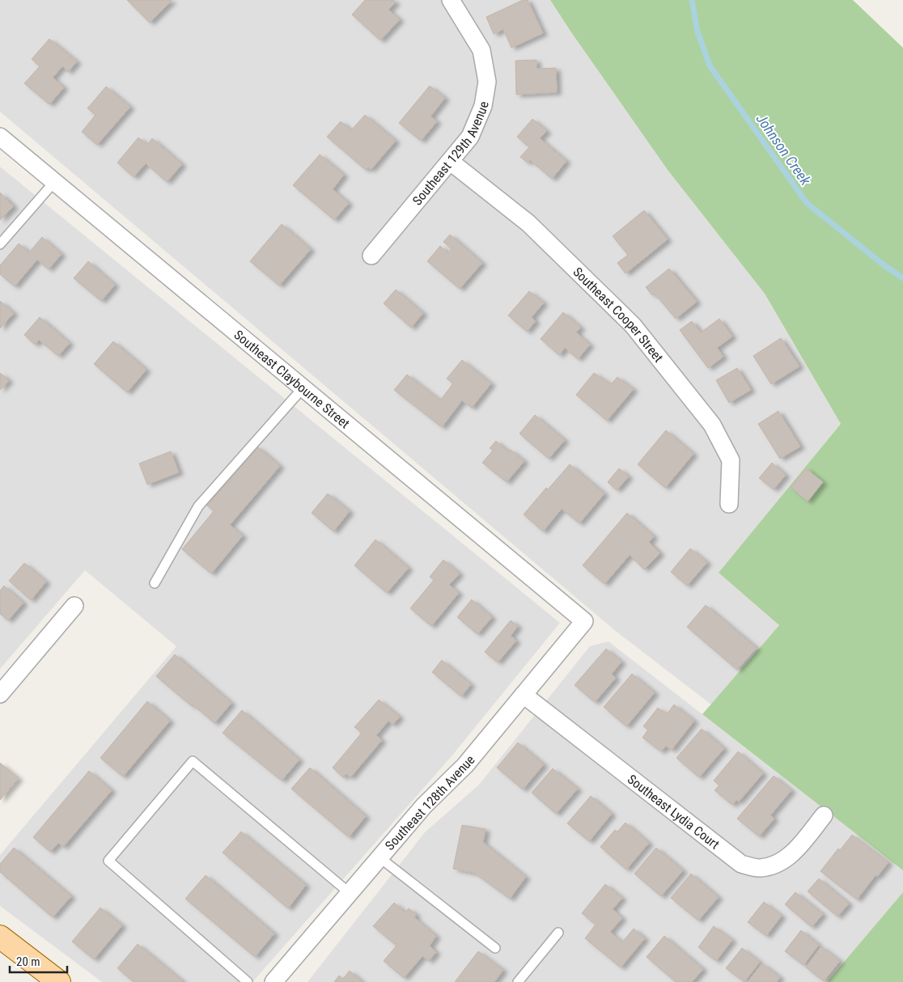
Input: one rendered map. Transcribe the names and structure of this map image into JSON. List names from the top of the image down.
{
  "streets": {
    "street": [
      "Southeast 129th Avenue",
      "Southeast Cooper Street",
      "Southeast Claybourne Street",
      "Southeast 128th Avenue",
      "Southeast Lydia Court"
    ]
  },
  "crossings": [
    ["Southeast 129th Avenue", "Southeast Cooper Street"],
    ["Southeast Claybourne Street", "Southeast 128th Avenue"],
    ["Southeast 128th Avenue", "Southeast Lydia Court"]
  ],
  "water": ["Johnson Creek"],
  "scale_bar": "20 m"
}
